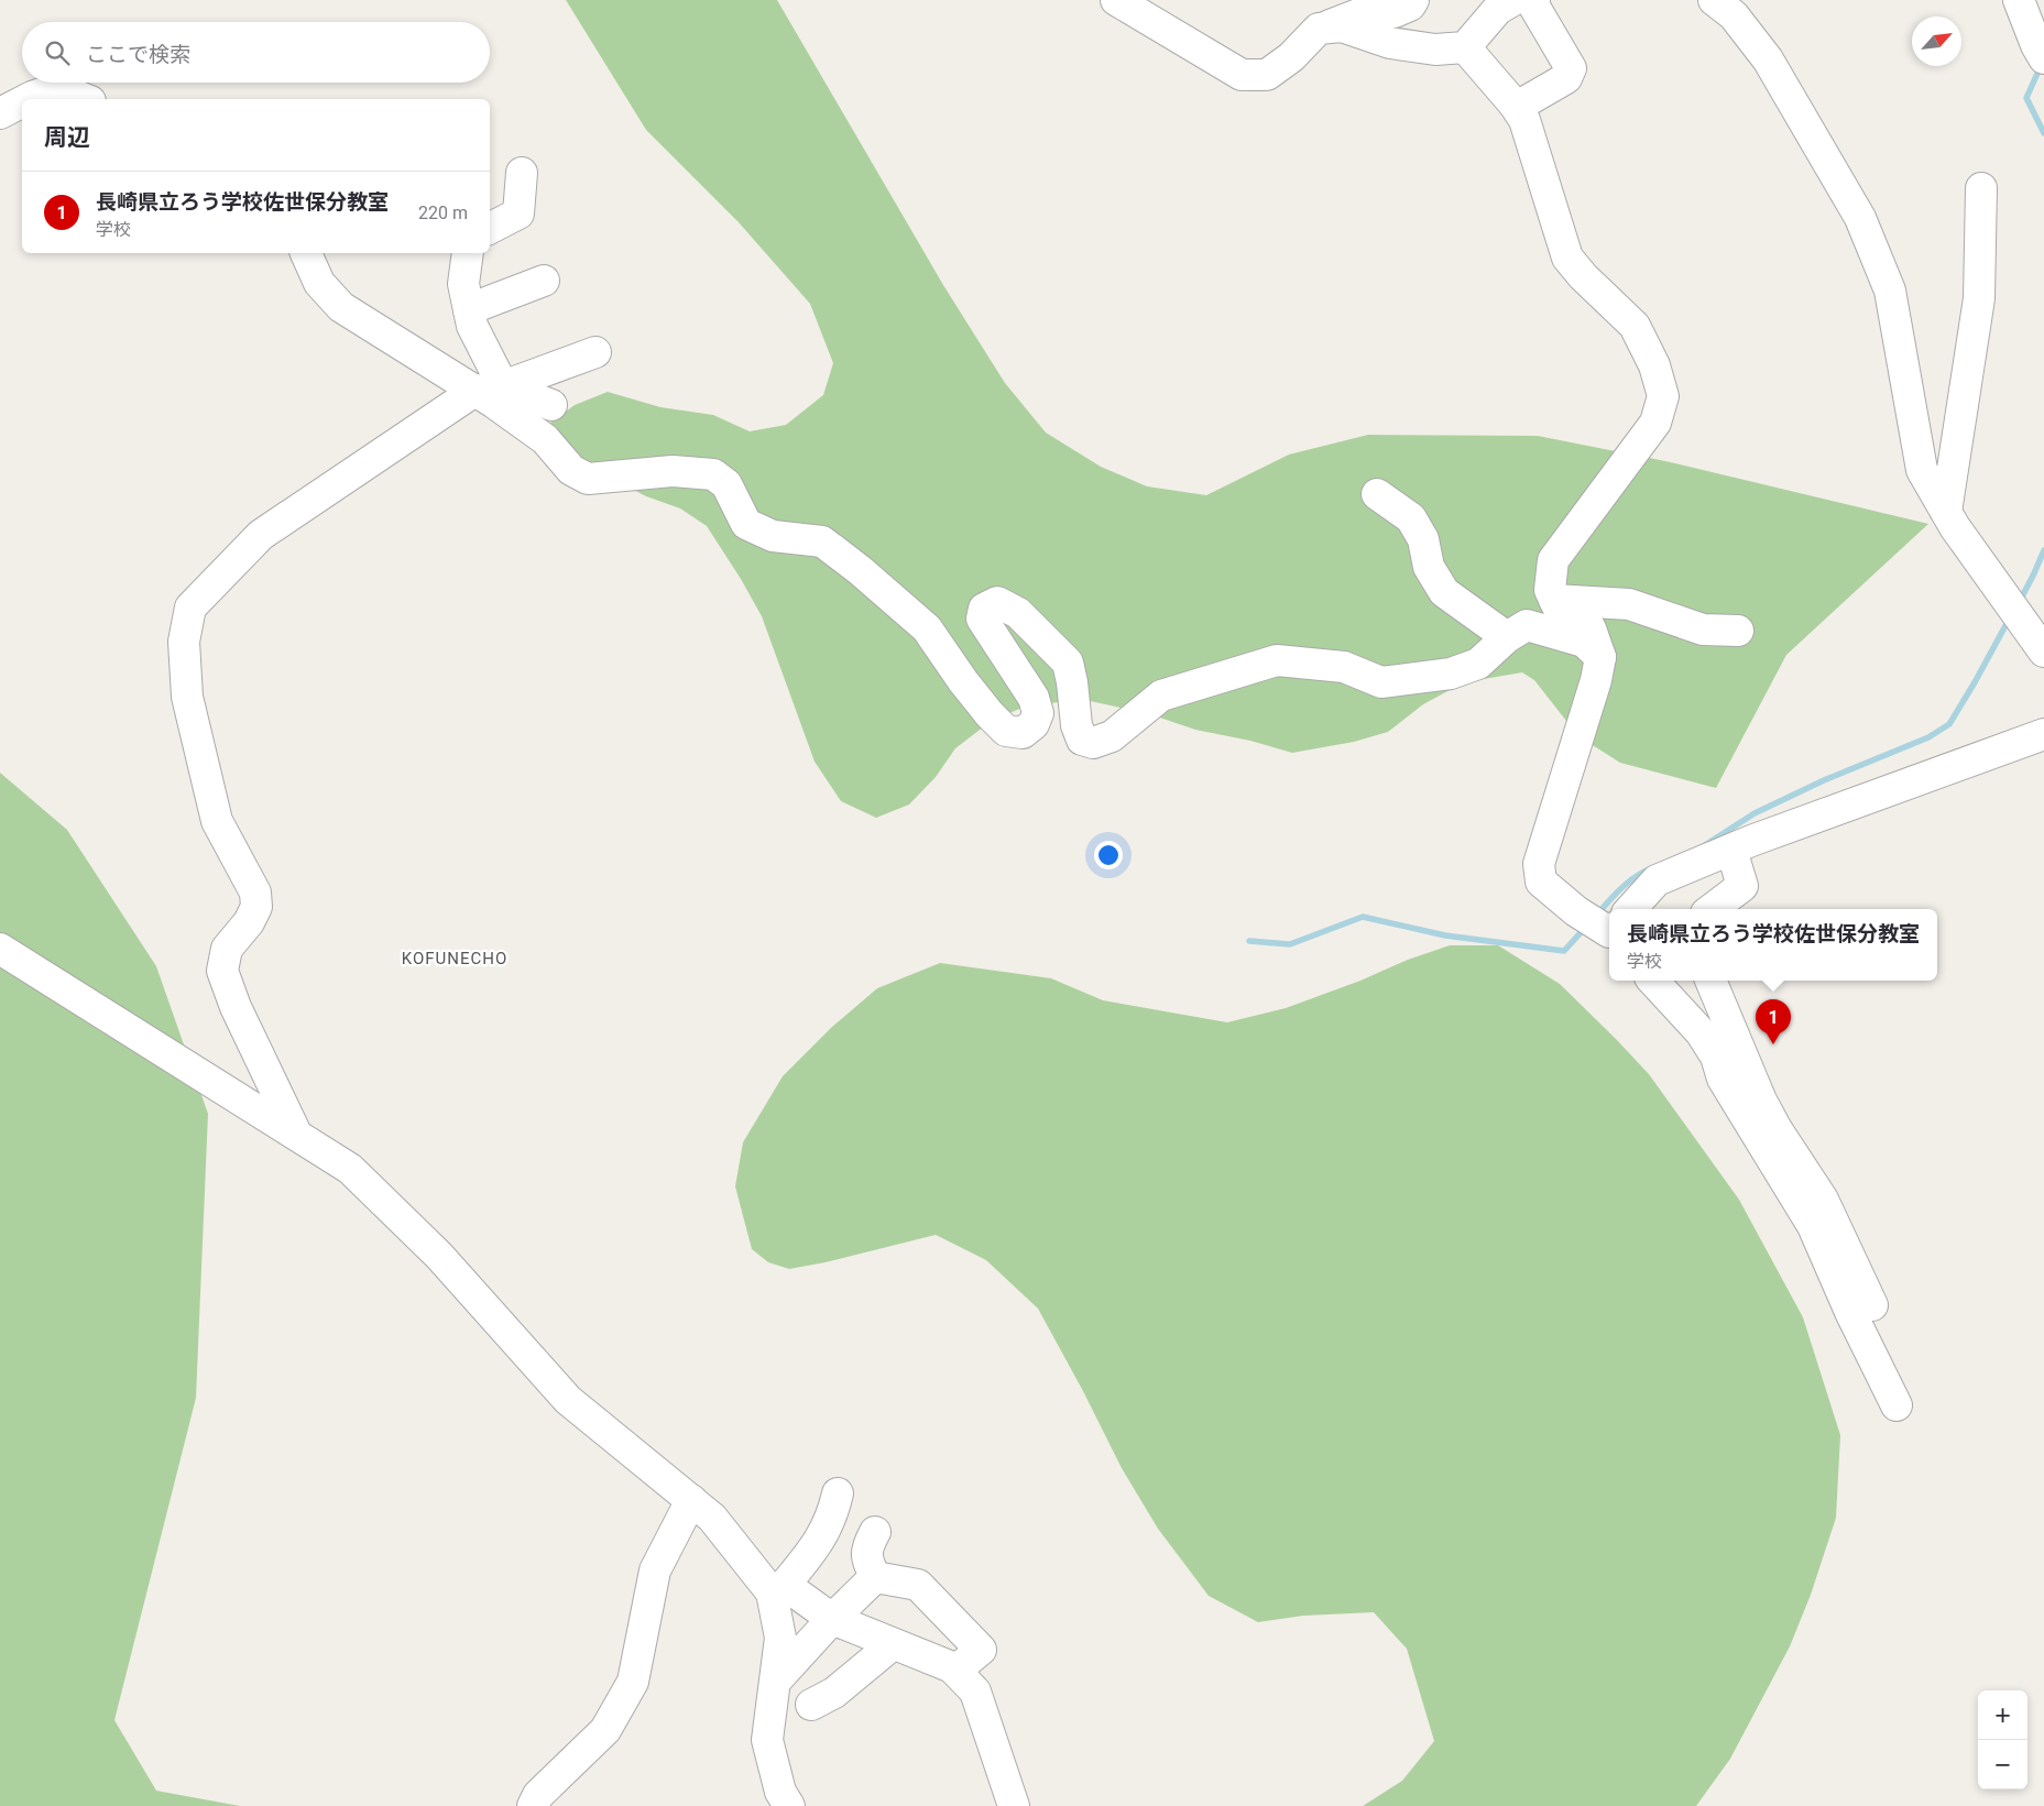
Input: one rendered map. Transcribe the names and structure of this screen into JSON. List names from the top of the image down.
{
  "districts": ["KOFUNECHO"],
  "north": "top right",
  "page": {
    "search": "ここで検索",
    "heading": "周辺",
    "list": [
      {
        "mark": "1",
        "name": "長崎県立ろう学校佐世保分教室",
        "note": "学校",
        "value": "220 m"
      }
    ],
    "popup": ["長崎県立ろう学校佐世保分教室", "学校"],
    "pins": "1",
    "map_buttons": ["+", "−"]
  }
}
